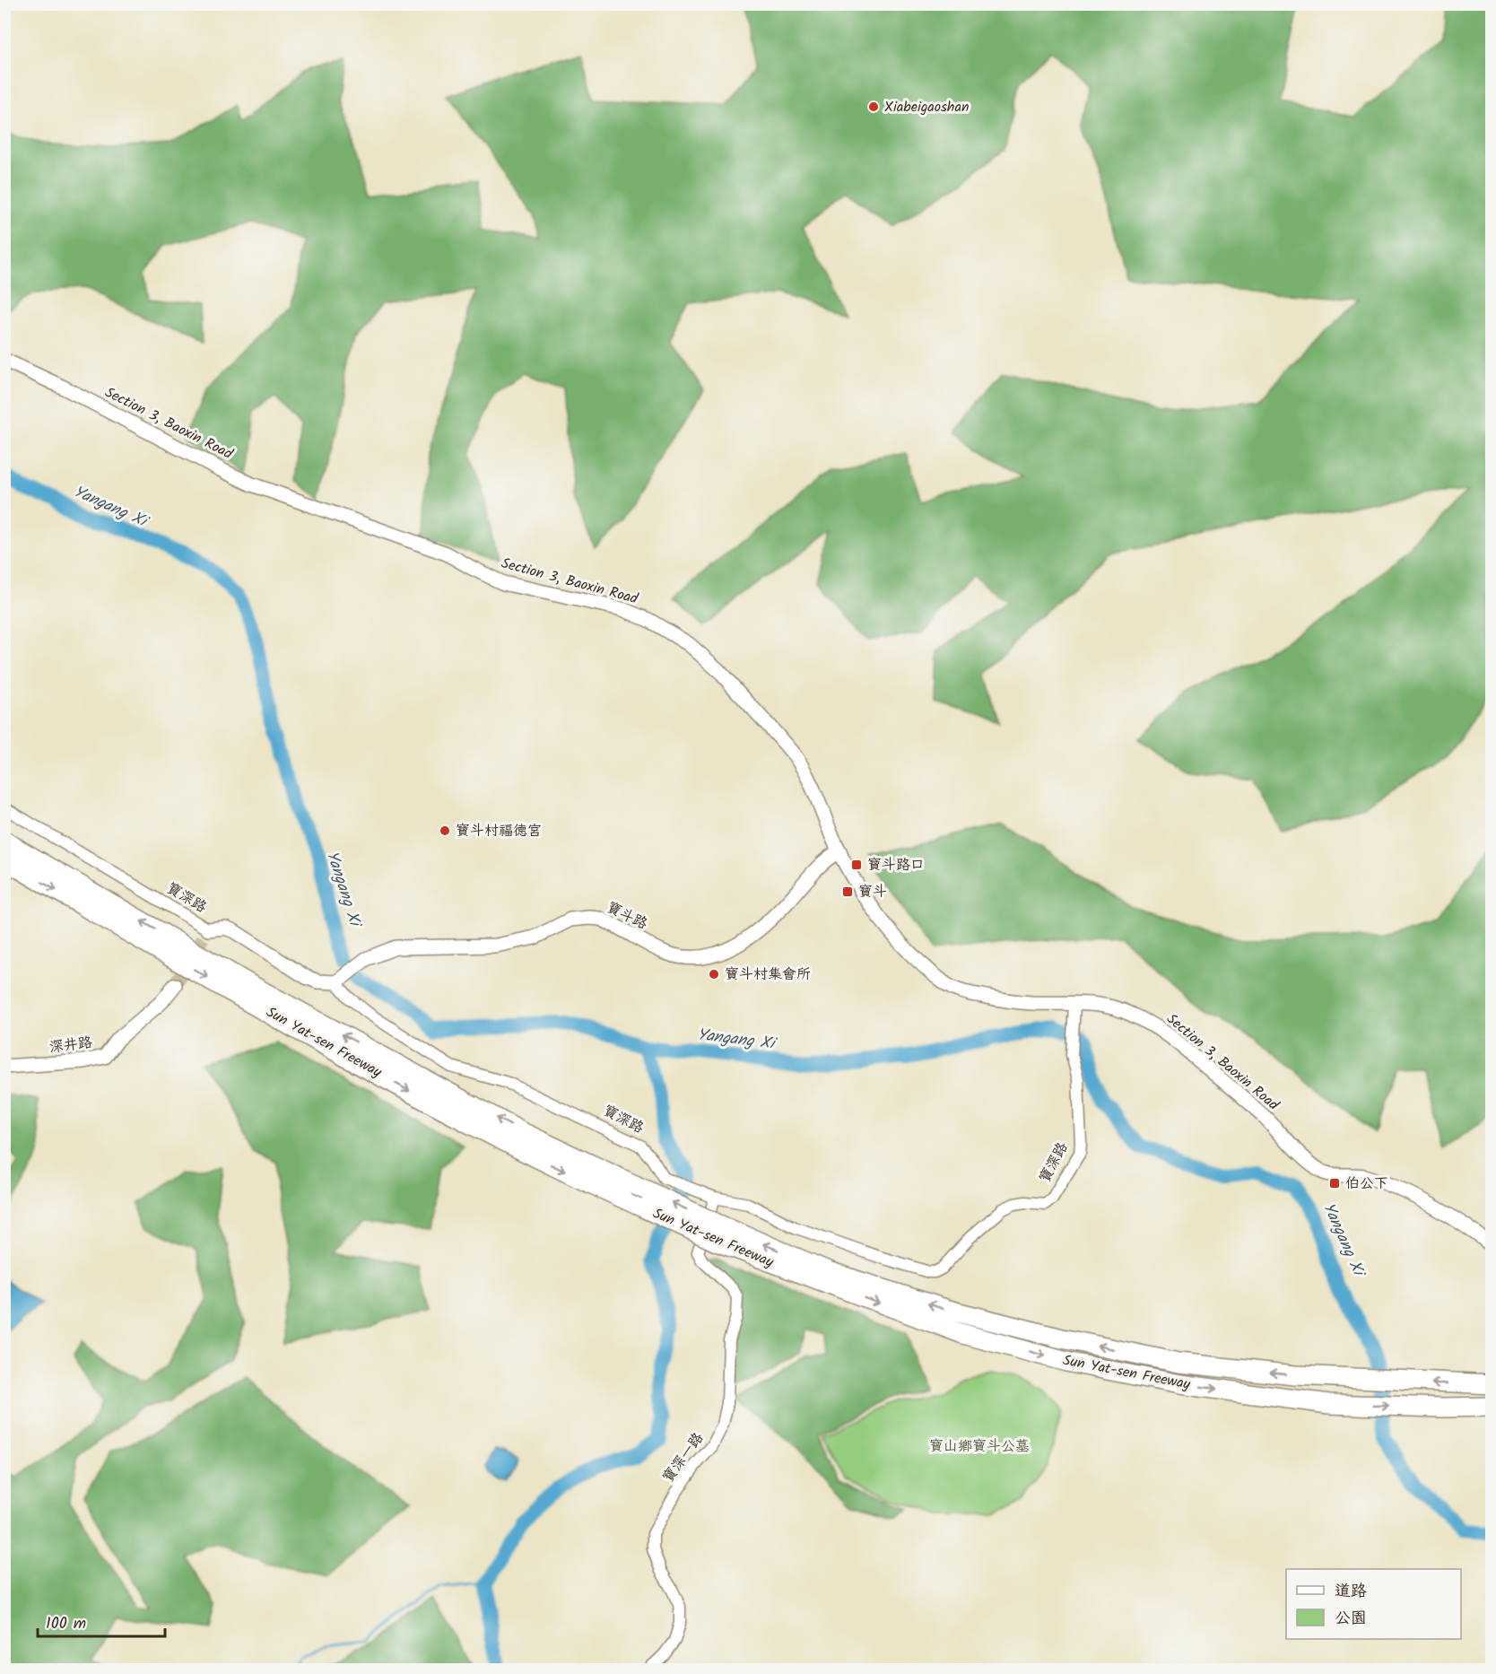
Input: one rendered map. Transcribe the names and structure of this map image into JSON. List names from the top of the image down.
{
  "streets": {
    "highway": ["Sun Yat-sen Freeway"],
    "street": [
      "Section 3, Baoxin Road",
      "寶深路",
      "寶斗路",
      "深井路",
      "寶深一路"
    ]
  },
  "crossings": [
    ["Section 3, Baoxin Road", "寶深路"],
    ["Section 3, Baoxin Road", "寶斗路"],
    ["寶深路", "寶斗路"],
    ["寶深路", "寶深一路"]
  ],
  "water": ["Yangang Xi"],
  "parks": ["寶山鄉寶斗公墓"],
  "places": {
    "other": ["Xiabeigaoshan", "寶斗村福德宮", "寶斗村集會所"],
    "transit": ["寶斗路口", "寶斗", "伯公下"]
  },
  "legend": ["道路", "公園"],
  "scale_bar": "100 m"
}
